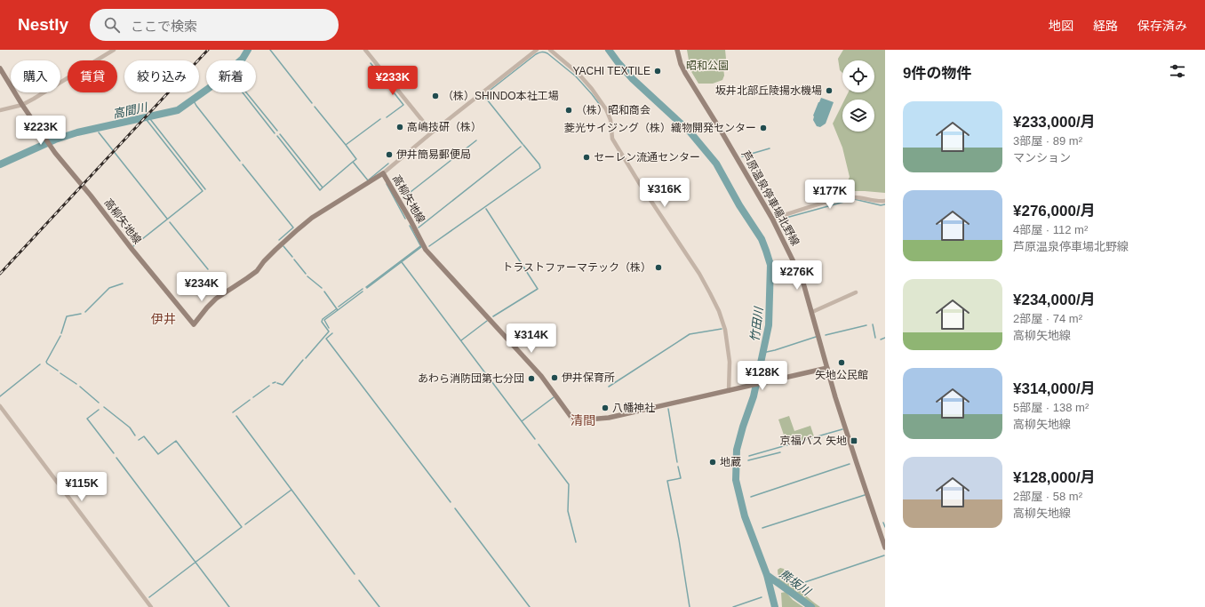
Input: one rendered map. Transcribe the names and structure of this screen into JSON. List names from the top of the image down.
{
  "streets": {
    "main road": ["芦原温泉停車場北野線", "高柳矢地線"]
  },
  "crossings": [
    ["芦原温泉停車場北野線", "高柳矢地線"]
  ],
  "districts": ["伊井", "清間"],
  "water": ["高間川", "竹田川", "熊坂川"],
  "parks": ["昭和公園"],
  "places": {
    "other": [
      "YACHI TEXTILE",
      "坂井北部丘陵揚水機場",
      "（株）SHINDO本社工場",
      "（株）昭和商会",
      "高嶋技研（株）",
      "菱光サイジング（株）織物開発センター",
      "伊井簡易郵便局",
      "セーレン流通センター",
      "トラストファーマテック（株）",
      "矢地公民館",
      "伊井保育所",
      "あわら消防団第七分団",
      "八幡神社",
      "地蔵"
    ],
    "transit": ["京福バス 矢地"]
  },
  "page": {
    "header": "Nestly",
    "search": "ここで検索",
    "nav": ["地図", "経路", "保存済み"],
    "heading": "9件の物件",
    "chip": [
      "購入",
      "賃貸",
      "絞り込み",
      "新着"
    ],
    "price": [
      "¥233K",
      "¥223K",
      "¥316K",
      "¥177K",
      "¥276K",
      "¥234K",
      "¥314K",
      "¥128K",
      "¥115K"
    ],
    "list": [
      {
        "name": "¥233,000/月",
        "note": "3部屋 · 89 m² · マンション"
      },
      {
        "name": "¥276,000/月",
        "note": "4部屋 · 112 m² · 芦原温泉停車場北野線"
      },
      {
        "name": "¥234,000/月",
        "note": "2部屋 · 74 m² · 高柳矢地線"
      },
      {
        "name": "¥314,000/月",
        "note": "5部屋 · 138 m² · 高柳矢地線"
      },
      {
        "name": "¥128,000/月",
        "note": "2部屋 · 58 m² · 高柳矢地線"
      }
    ]
  }
}
